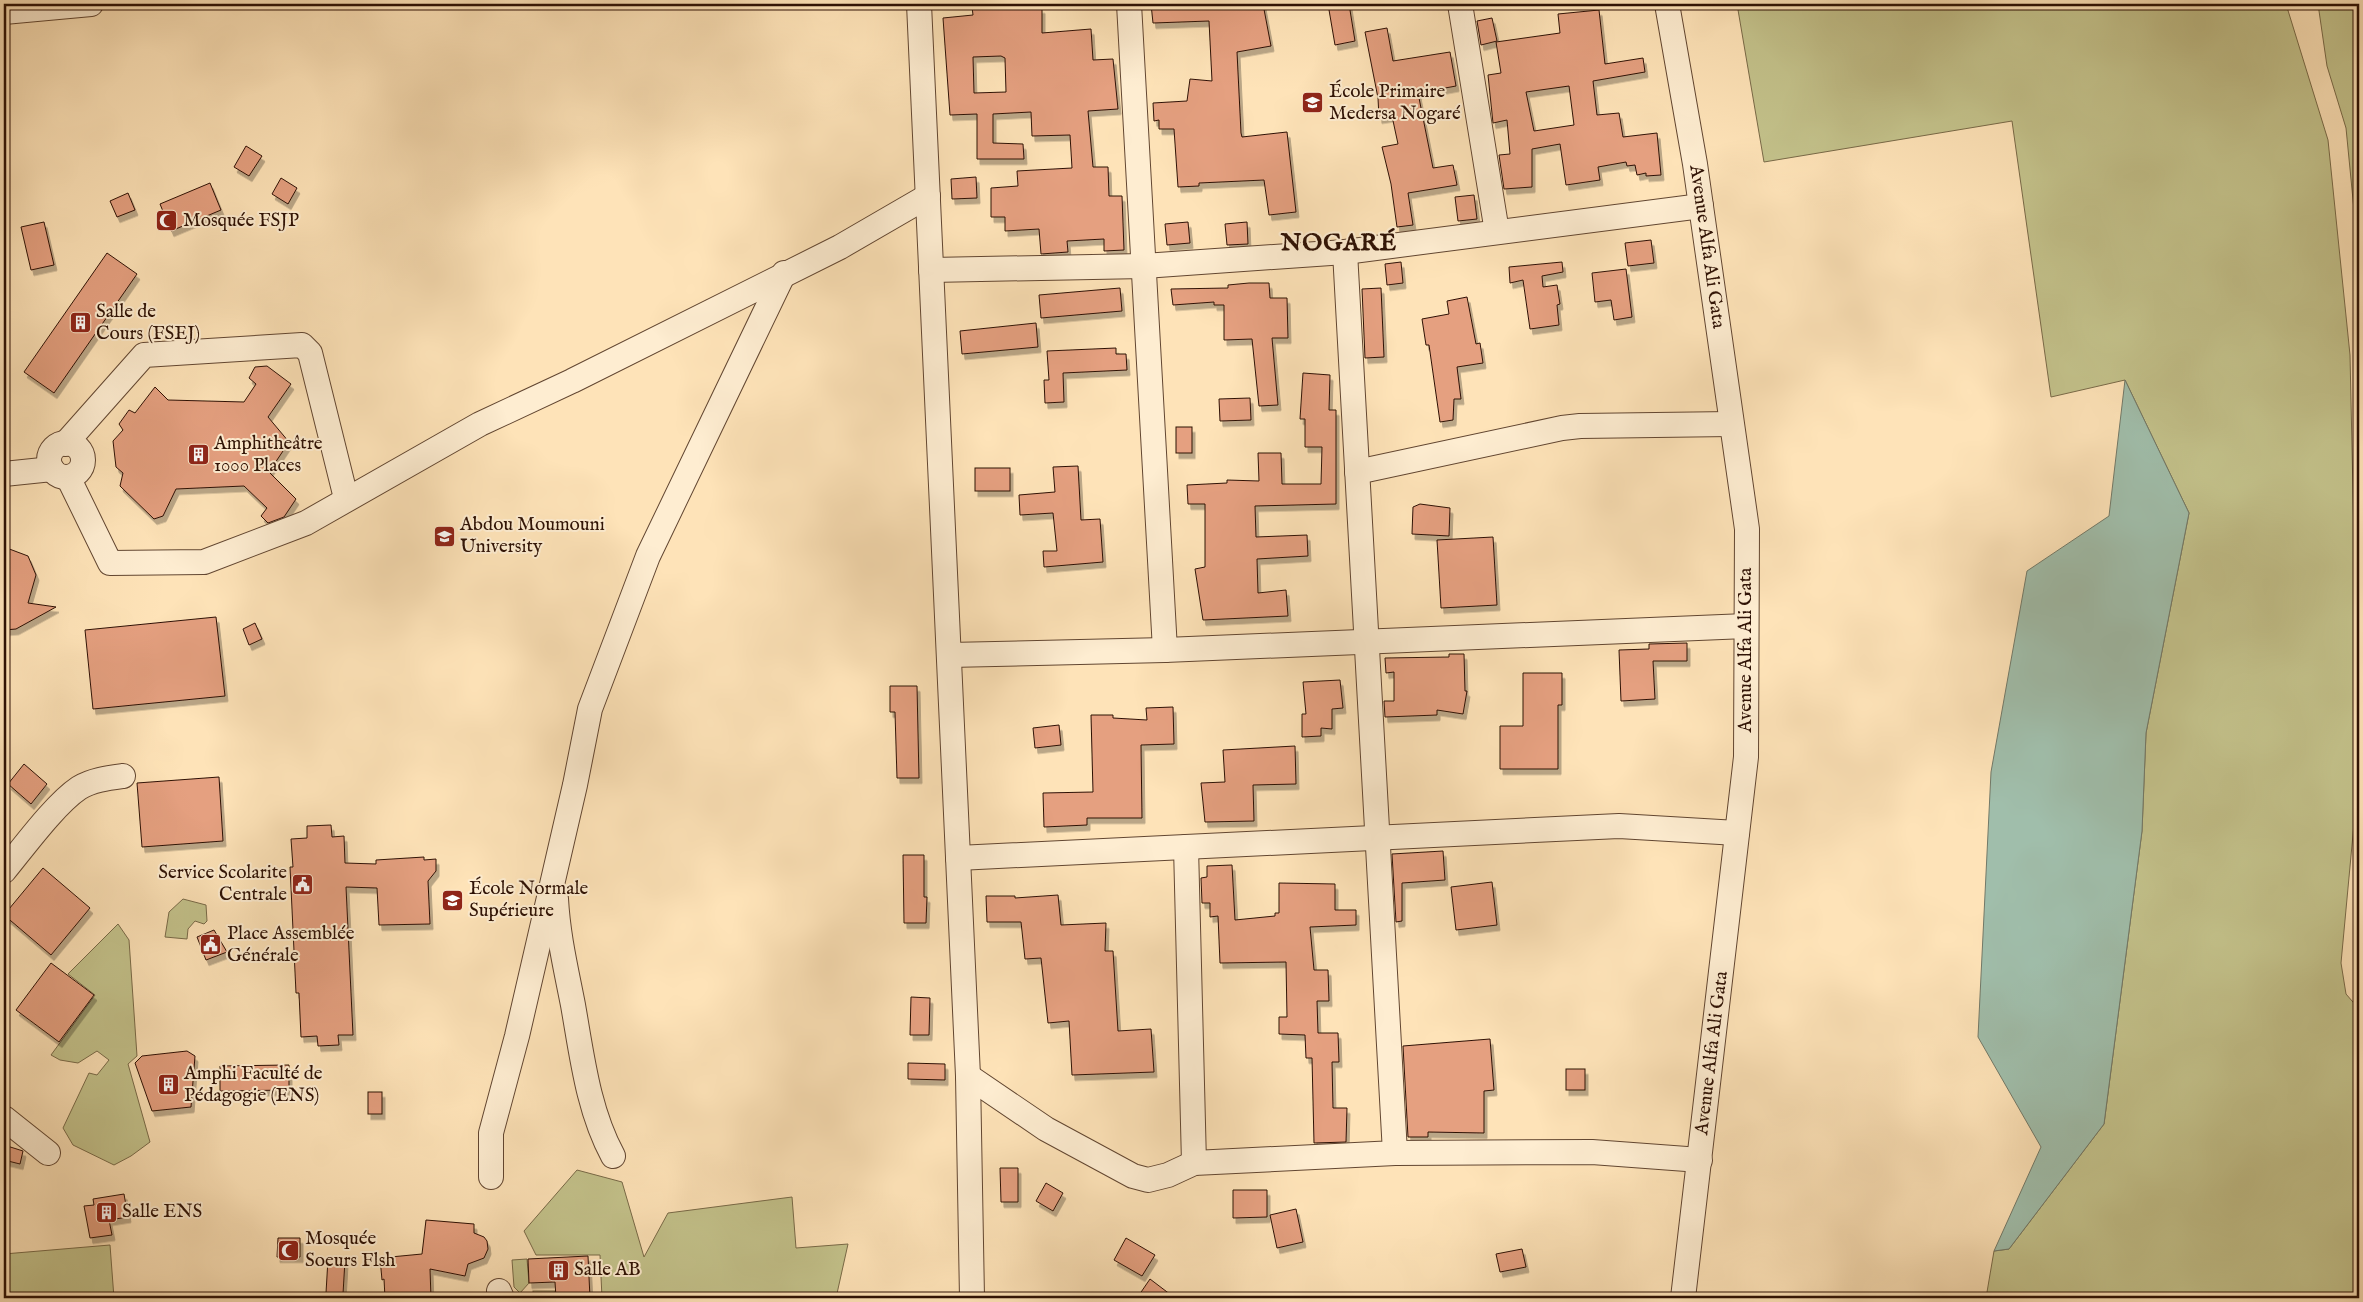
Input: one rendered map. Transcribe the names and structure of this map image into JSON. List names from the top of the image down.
{
  "streets": {
    "street": ["Avenue Alfa Ali Gata"]
  },
  "districts": ["NOGARÉ"],
  "places": {
    "school or university": ["École Primaire Medersa Nogaré", "Abdou Moumouni University", "École Normale Supérieure"],
    "mosque": ["Mosquée FSJP", "Mosquée Soeurs Flsh"],
    "building": [
      "Salle de Cours (FSEJ)",
      "Amphitheâtre 1000 Places",
      "Amphi Faculté de Pédagogie (ENS)",
      "Salle ENS",
      "Salle AB"
    ],
    "public building": ["Service Scolarite Centrale", "Place Assemblée Générale"]
  }
}
